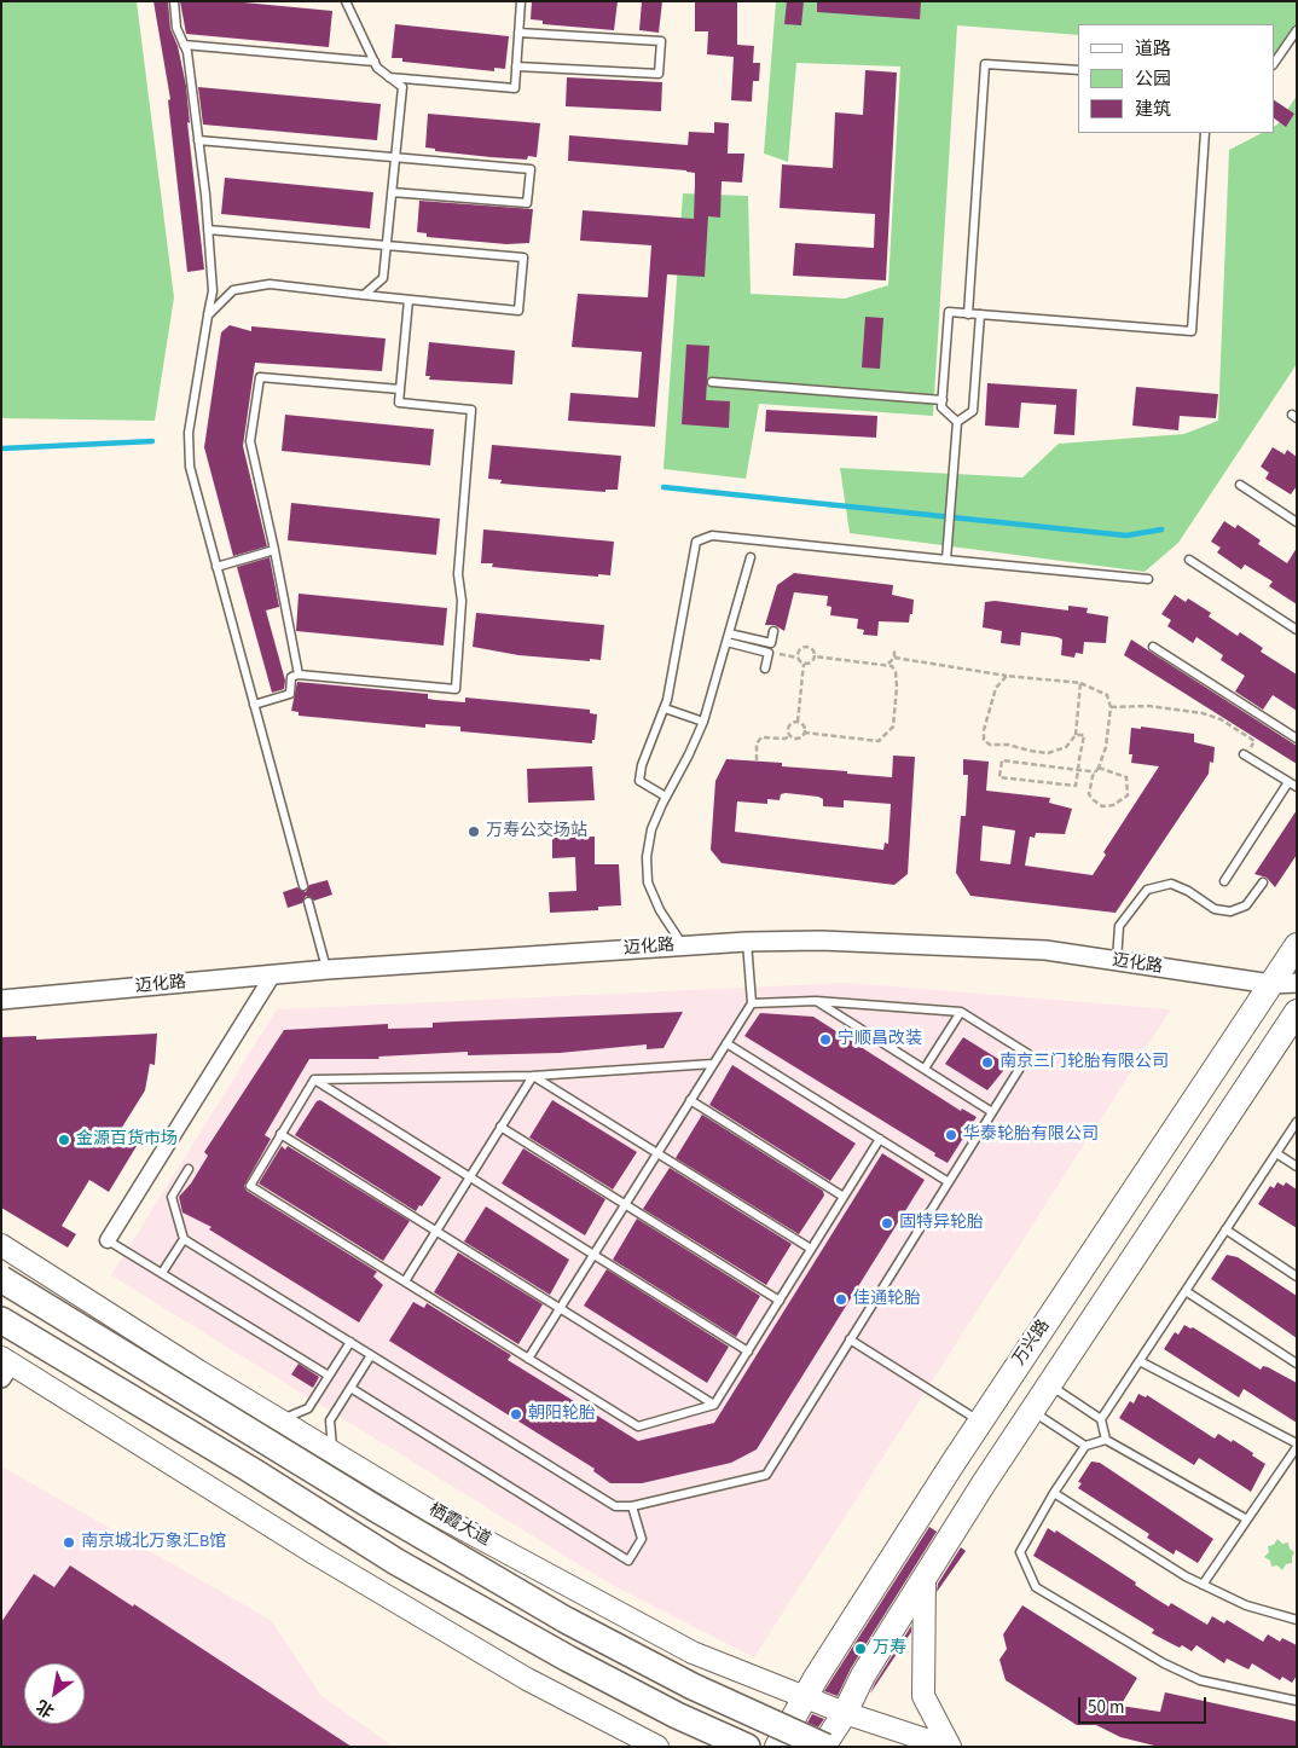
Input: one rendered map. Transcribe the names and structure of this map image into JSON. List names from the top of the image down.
{
  "streets": {
    "highway": ["栖霞大道"],
    "main road": ["万兴路"],
    "street": ["迈化路"]
  },
  "crossings": [
    ["迈化路", "万兴路"],
    ["万兴路", "栖霞大道"]
  ],
  "places": [
    "万寿公交场站",
    "宁顺昌改装",
    "南京三门轮胎有限公司",
    "华泰轮胎有限公司",
    "金源百货市场",
    "固特异轮胎",
    "佳通轮胎",
    "朝阳轮胎",
    "南京城北万象汇B馆",
    "万寿"
  ],
  "legend": ["道路", "公园", "建筑"],
  "scale_bar": "50 m",
  "north": "bottom left"
}
